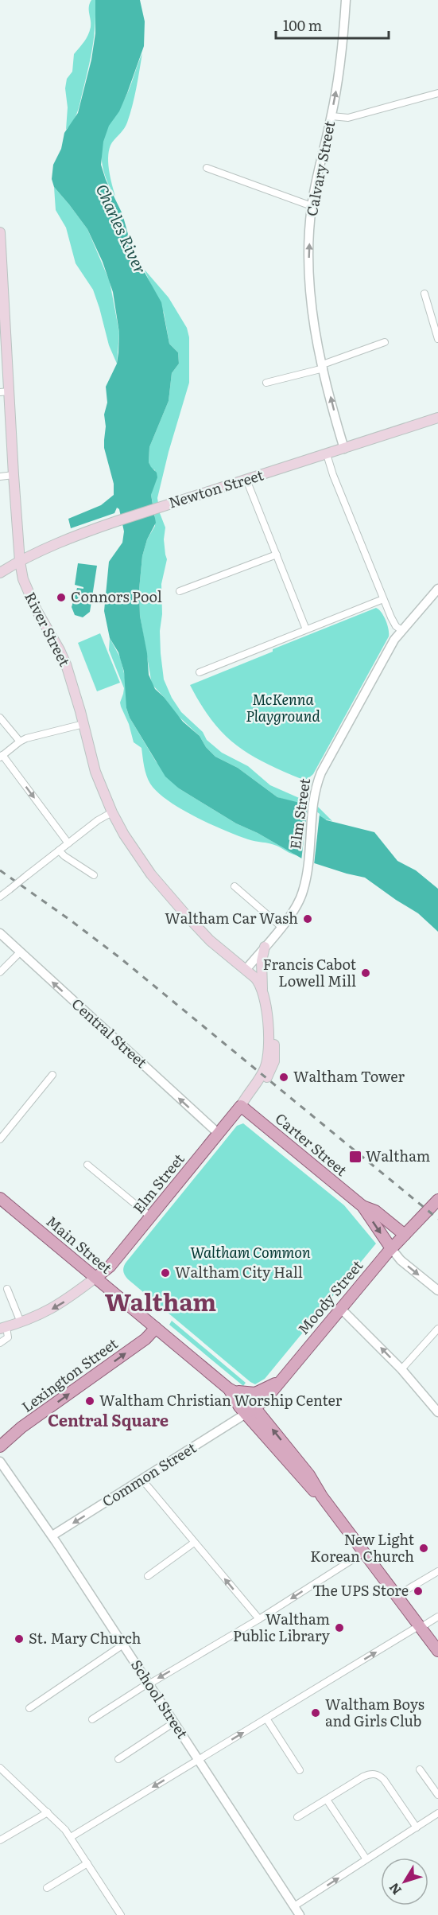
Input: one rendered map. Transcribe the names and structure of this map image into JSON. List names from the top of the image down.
{
  "streets": {
    "main road": [
      "Newton Street",
      "River Street",
      "Elm Street",
      "Carter Street",
      "Main Street",
      "Moody Street",
      "Lexington Street"
    ],
    "street": [
      "Calvary Street",
      "Central Street",
      "Common Street",
      "School Street"
    ]
  },
  "crossings": [
    ["Calvary Street", "Newton Street"],
    ["Newton Street", "River Street"],
    ["River Street", "Elm Street"],
    ["Elm Street", "Central Street"],
    ["Elm Street", "Carter Street"],
    ["Elm Street", "Main Street"],
    ["Carter Street", "Moody Street"],
    ["Main Street", "Moody Street"],
    ["Main Street", "Lexington Street"],
    ["Main Street", "Common Street"],
    ["Moody Street", "Common Street"],
    ["Common Street", "School Street"]
  ],
  "one_way": ["Calvary Street", "Central Street", "Common Street"],
  "districts": ["Waltham", "Central Square"],
  "water": ["Charles River"],
  "parks": ["McKenna Playground", "Waltham Common"],
  "places": {
    "other": [
      "Connors Pool",
      "Waltham Car Wash",
      "Francis Cabot Lowell Mill",
      "Waltham Tower",
      "Waltham City Hall",
      "Waltham Christian Worship Center",
      "New Light Korean Church",
      "The UPS Store",
      "Waltham Public Library",
      "St. Mary Church",
      "Waltham Boys and Girls Club"
    ],
    "transit": ["Waltham"]
  },
  "scale_bar": "100 m",
  "north": "bottom left"
}
